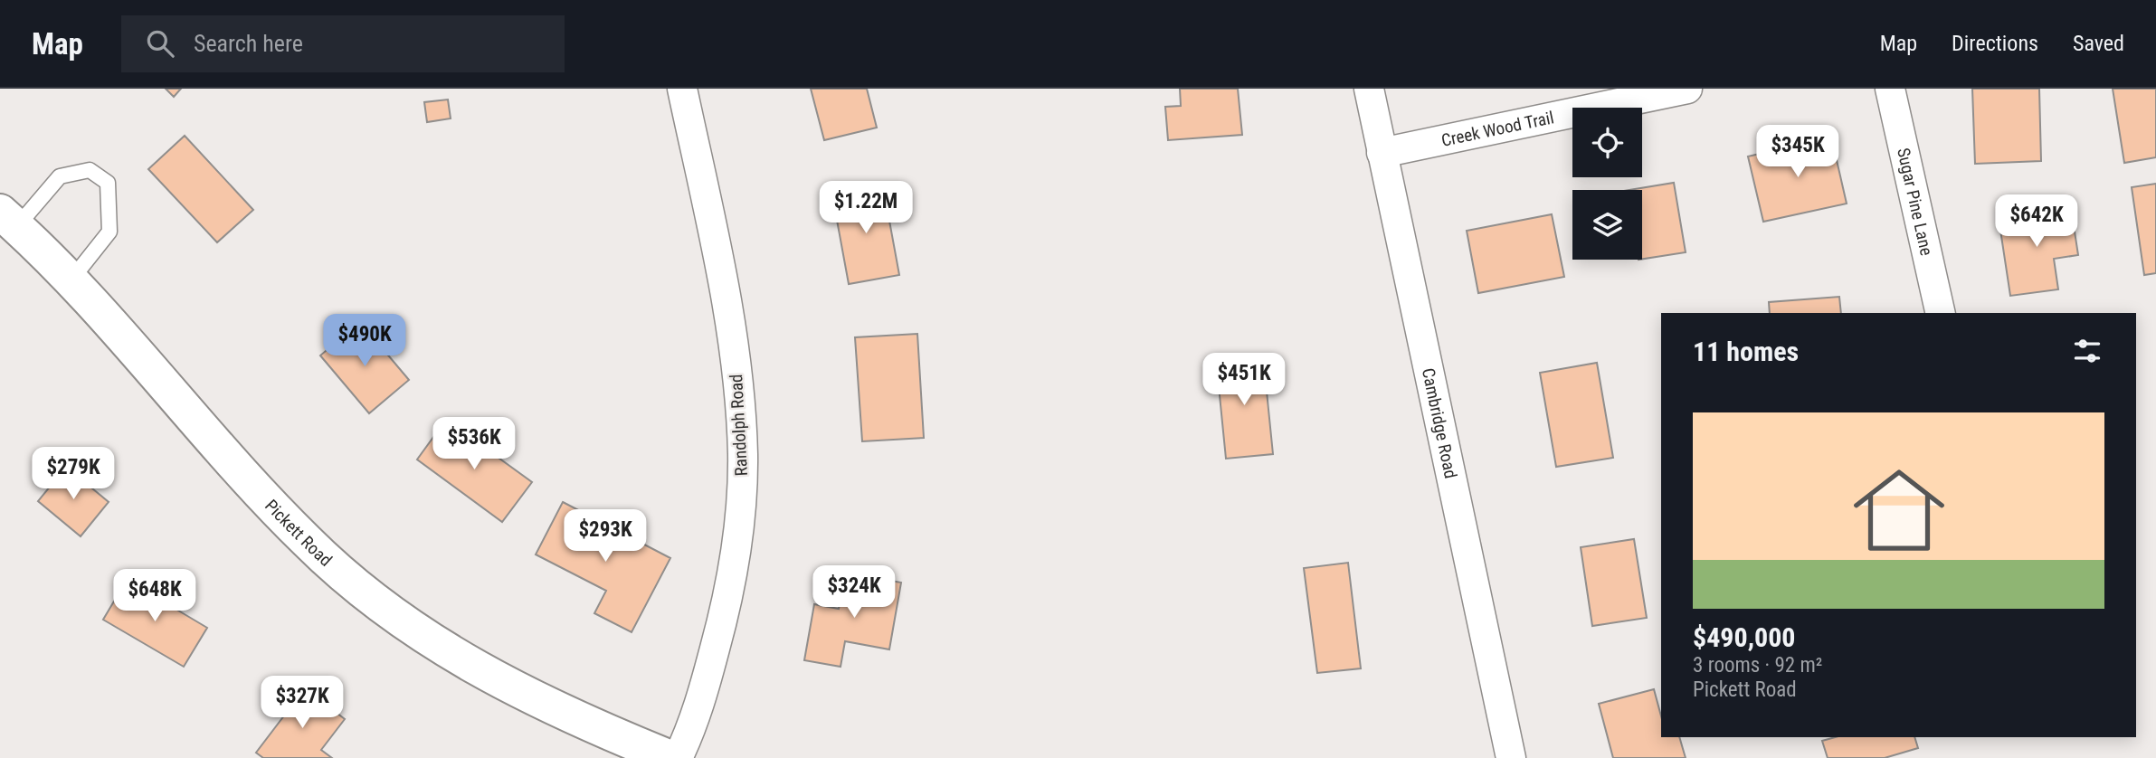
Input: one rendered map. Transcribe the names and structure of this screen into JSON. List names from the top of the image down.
{
  "streets": {
    "street": [
      "Creek Wood Trail",
      "Sugar Pine Lane",
      "Cambridge Road",
      "Randolph Road",
      "Pickett Road"
    ]
  },
  "crossings": [
    ["Creek Wood Trail", "Cambridge Road"]
  ],
  "page": {
    "header": "Map",
    "search": "Search here",
    "nav": ["Map", "Directions", "Saved"],
    "price": [
      "$345K",
      "$1.22M",
      "$642K",
      "$490K",
      "$451K",
      "$536K",
      "$279K",
      "$293K",
      "$324K",
      "$648K",
      "$327K"
    ],
    "heading": "11 homes",
    "list": [
      {
        "name": "$490,000",
        "note": "3 rooms · 92 m² · Pickett Road"
      }
    ]
  }
}
